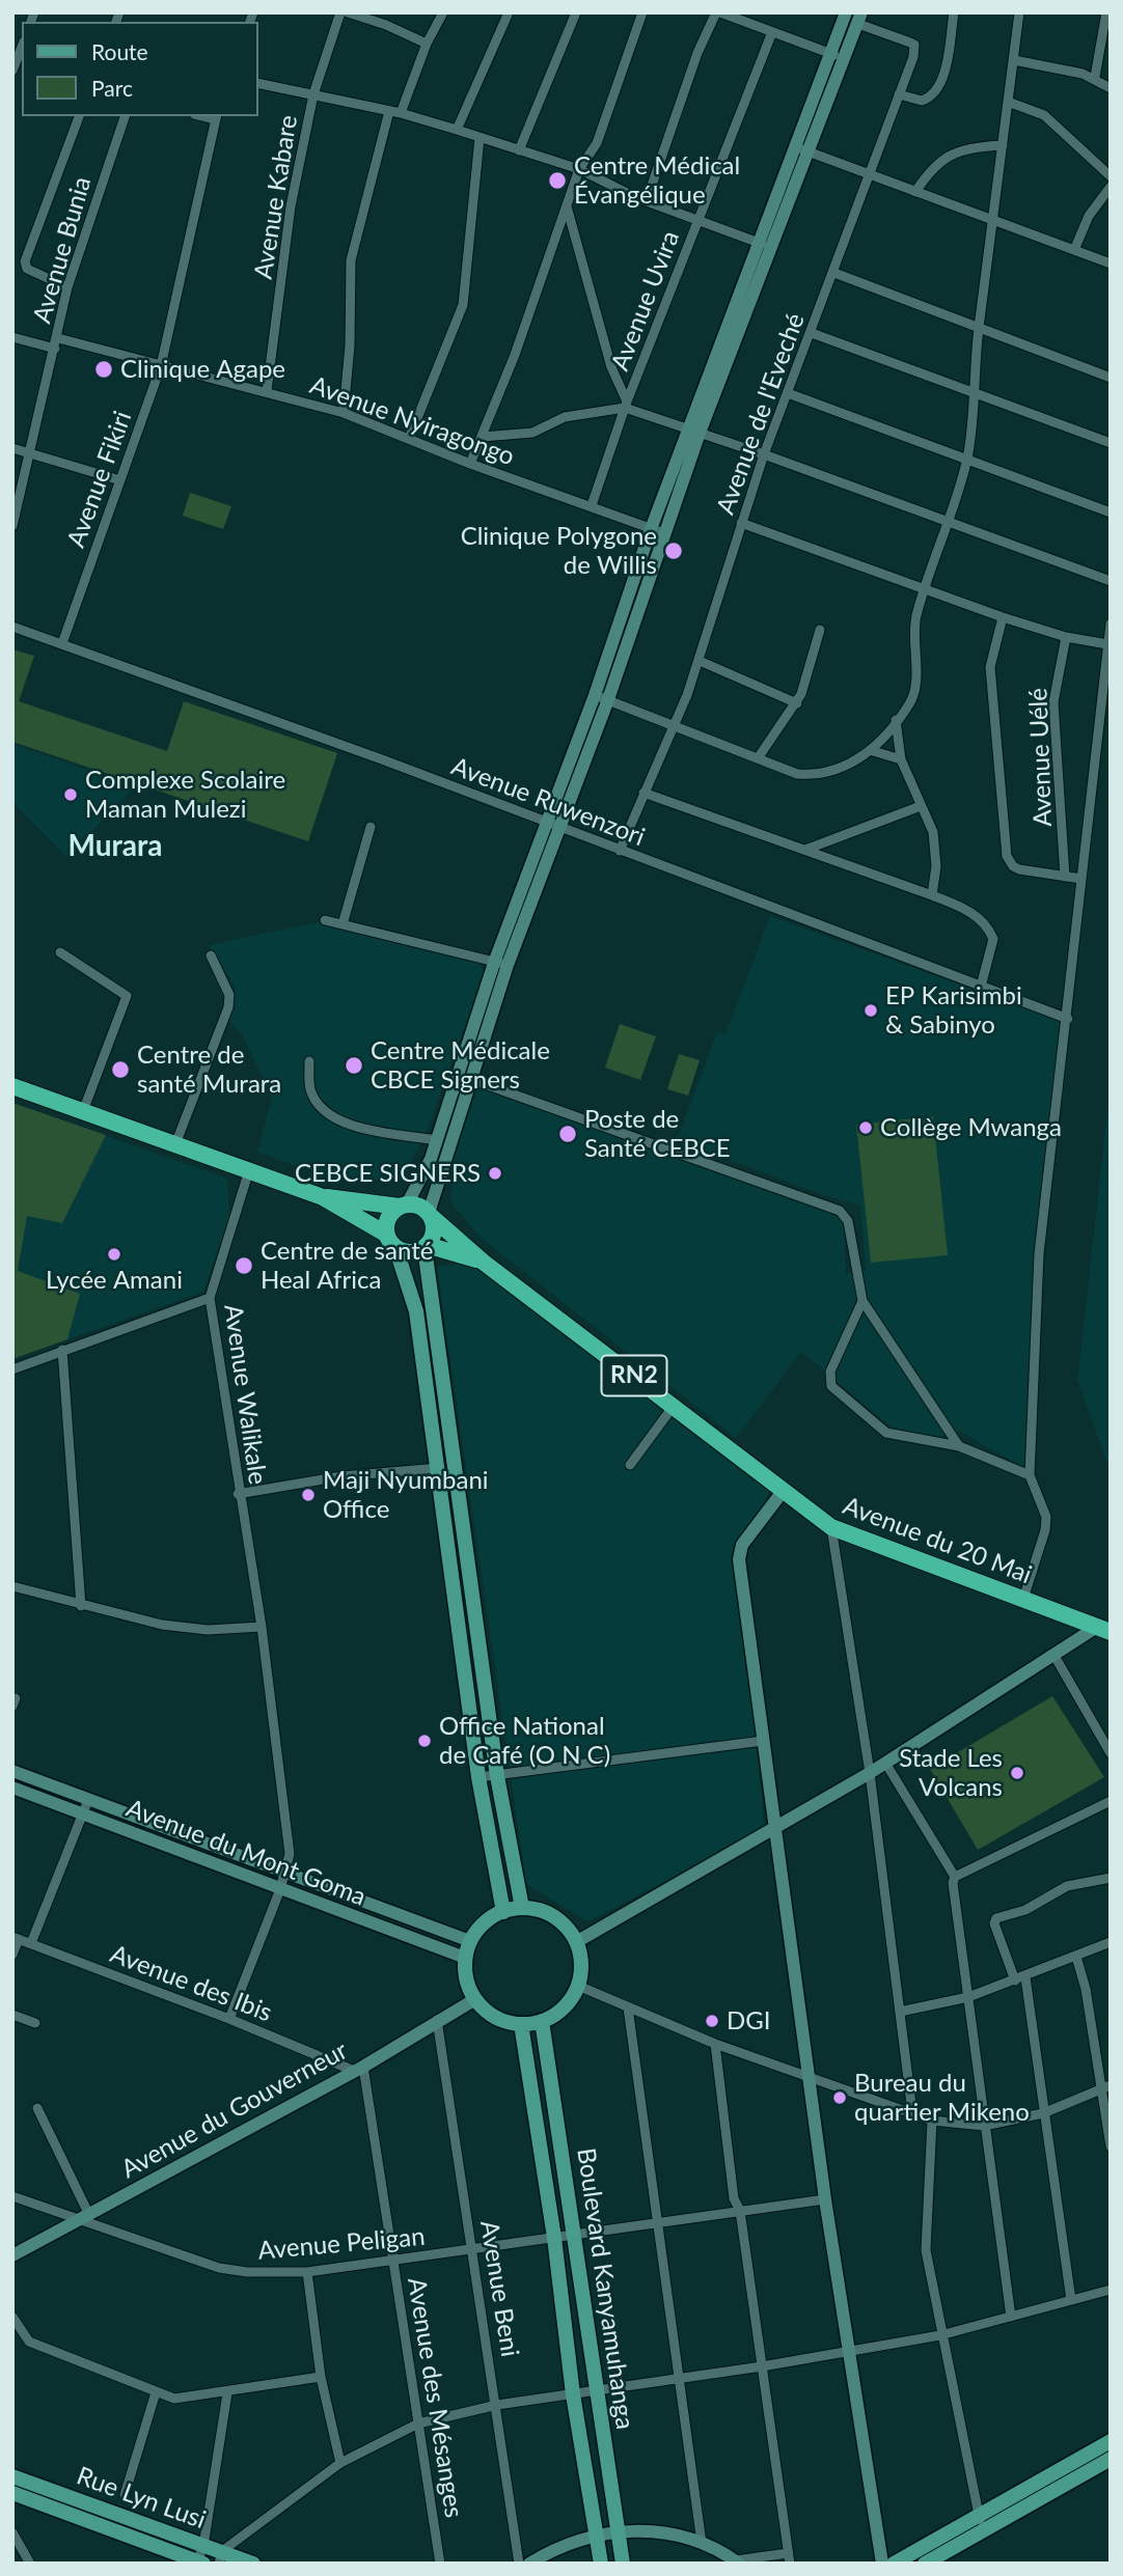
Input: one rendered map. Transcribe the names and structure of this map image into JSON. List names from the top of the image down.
{
  "streets": {
    "highway": ["RN2", "Avenue du 20 Mai"],
    "main road": ["Boulevard Kanyamuhanga", "Rue Lyn Lusi"],
    "street": [
      "Avenue Kabare",
      "Avenue Bunia",
      "Avenue Uvira",
      "Avenue de l'Eveché",
      "Avenue Nyiragongo",
      "Avenue Fikiri",
      "Avenue Uélé",
      "Avenue Ruwenzori",
      "Avenue Walikale",
      "Avenue du Mont Goma",
      "Avenue des Ibis",
      "Avenue du Gouverneur",
      "Avenue Peligan",
      "Avenue Beni",
      "Avenue des Mésanges"
    ]
  },
  "crossings": [
    ["Avenue Kabare", "Avenue Nyiragongo"],
    ["Avenue Bunia", "Avenue Nyiragongo"],
    ["Avenue Uvira", "Avenue Nyiragongo"],
    ["Avenue de l'Eveché", "Avenue Ruwenzori"],
    ["Avenue Nyiragongo", "Avenue Fikiri"],
    ["Avenue Fikiri", "Avenue Ruwenzori"],
    ["RN2", "Avenue Walikale"],
    ["RN2", "Avenue du 20 Mai"],
    ["Avenue Walikale", "Avenue du Mont Goma"],
    ["Avenue Walikale", "Avenue des Ibis"],
    ["Avenue du Mont Goma", "Avenue du Gouverneur"],
    ["Avenue du Mont Goma", "Boulevard Kanyamuhanga"],
    ["Avenue des Ibis", "Avenue du Gouverneur"],
    ["Avenue des Ibis", "Avenue des Mésanges"],
    ["Avenue du Gouverneur", "Avenue Peligan"],
    ["Avenue du Gouverneur", "Avenue Beni"],
    ["Avenue du Gouverneur", "Boulevard Kanyamuhanga"],
    ["Avenue du Gouverneur", "Avenue des Mésanges"],
    ["Avenue Peligan", "Avenue Beni"],
    ["Avenue Peligan", "Boulevard Kanyamuhanga"],
    ["Avenue Peligan", "Avenue des Mésanges"]
  ],
  "districts": ["Murara"],
  "places": [
    "Centre Médical Évangélique",
    "Clinique Agape",
    "Clinique Polygone de Willis",
    "Complexe Scolaire Maman Mulezi",
    "EP Karisimbi & Sabinyo",
    "Centre Médicale CBCE Signers",
    "Centre de santé Murara",
    "Collège Mwanga",
    "Poste de Santé CEBCE",
    "CEBCE SIGNERS",
    "Lycée Amani",
    "Centre de santé Heal Africa",
    "Maji Nyumbani Office",
    "Office National de Café (O N C)",
    "Stade Les Volcans",
    "DGI",
    "Bureau du quartier Mikeno"
  ],
  "legend": ["Route", "Parc"]
}
